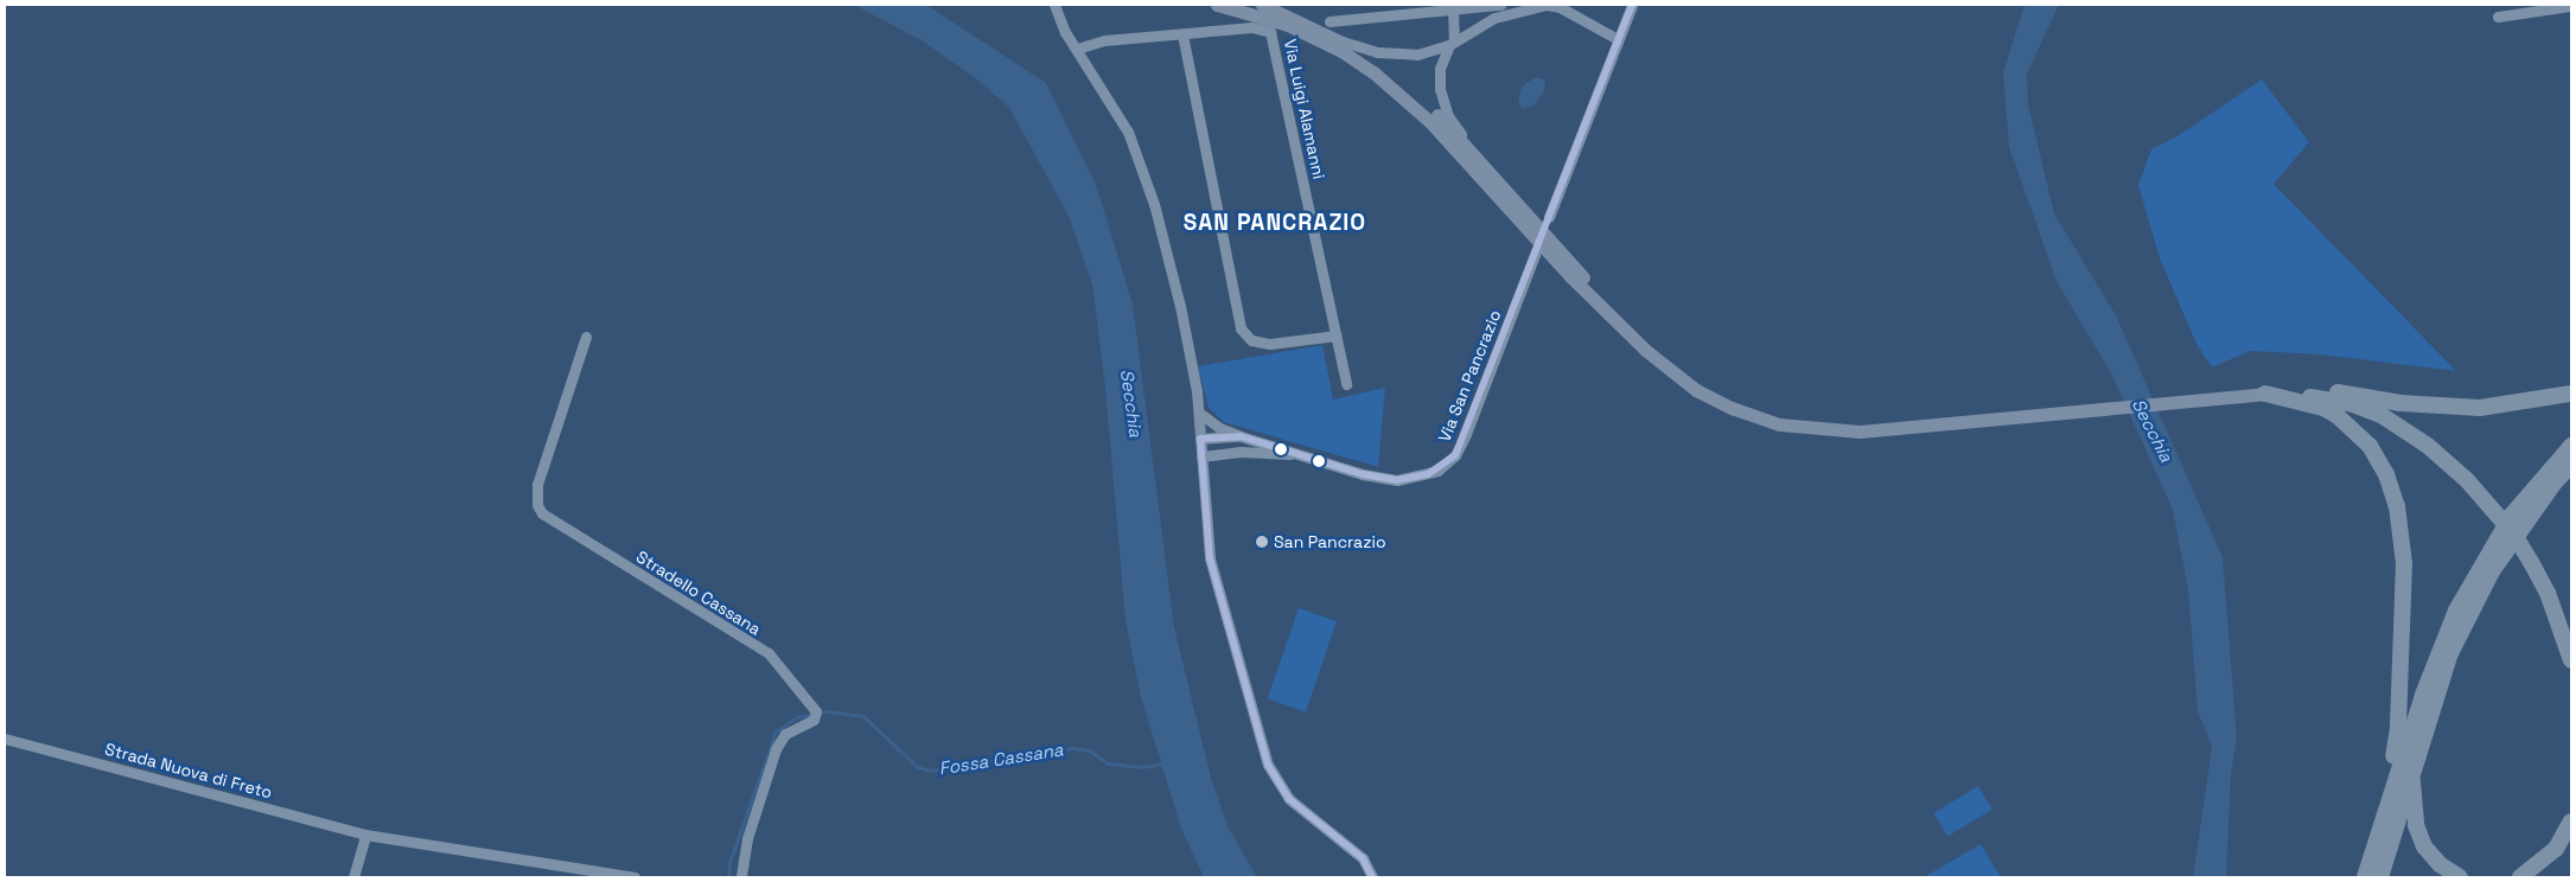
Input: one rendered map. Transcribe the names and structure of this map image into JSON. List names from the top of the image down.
{
  "streets": {
    "street": [
      "Via Luigi Alamanni",
      "Via San Pancrazio",
      "Stradello Cassana",
      "Strada Nuova di Freto"
    ]
  },
  "districts": ["SAN PANCRAZIO"],
  "water": ["Secchia", "Fossa Cassana"],
  "places": ["San Pancrazio"]
}
